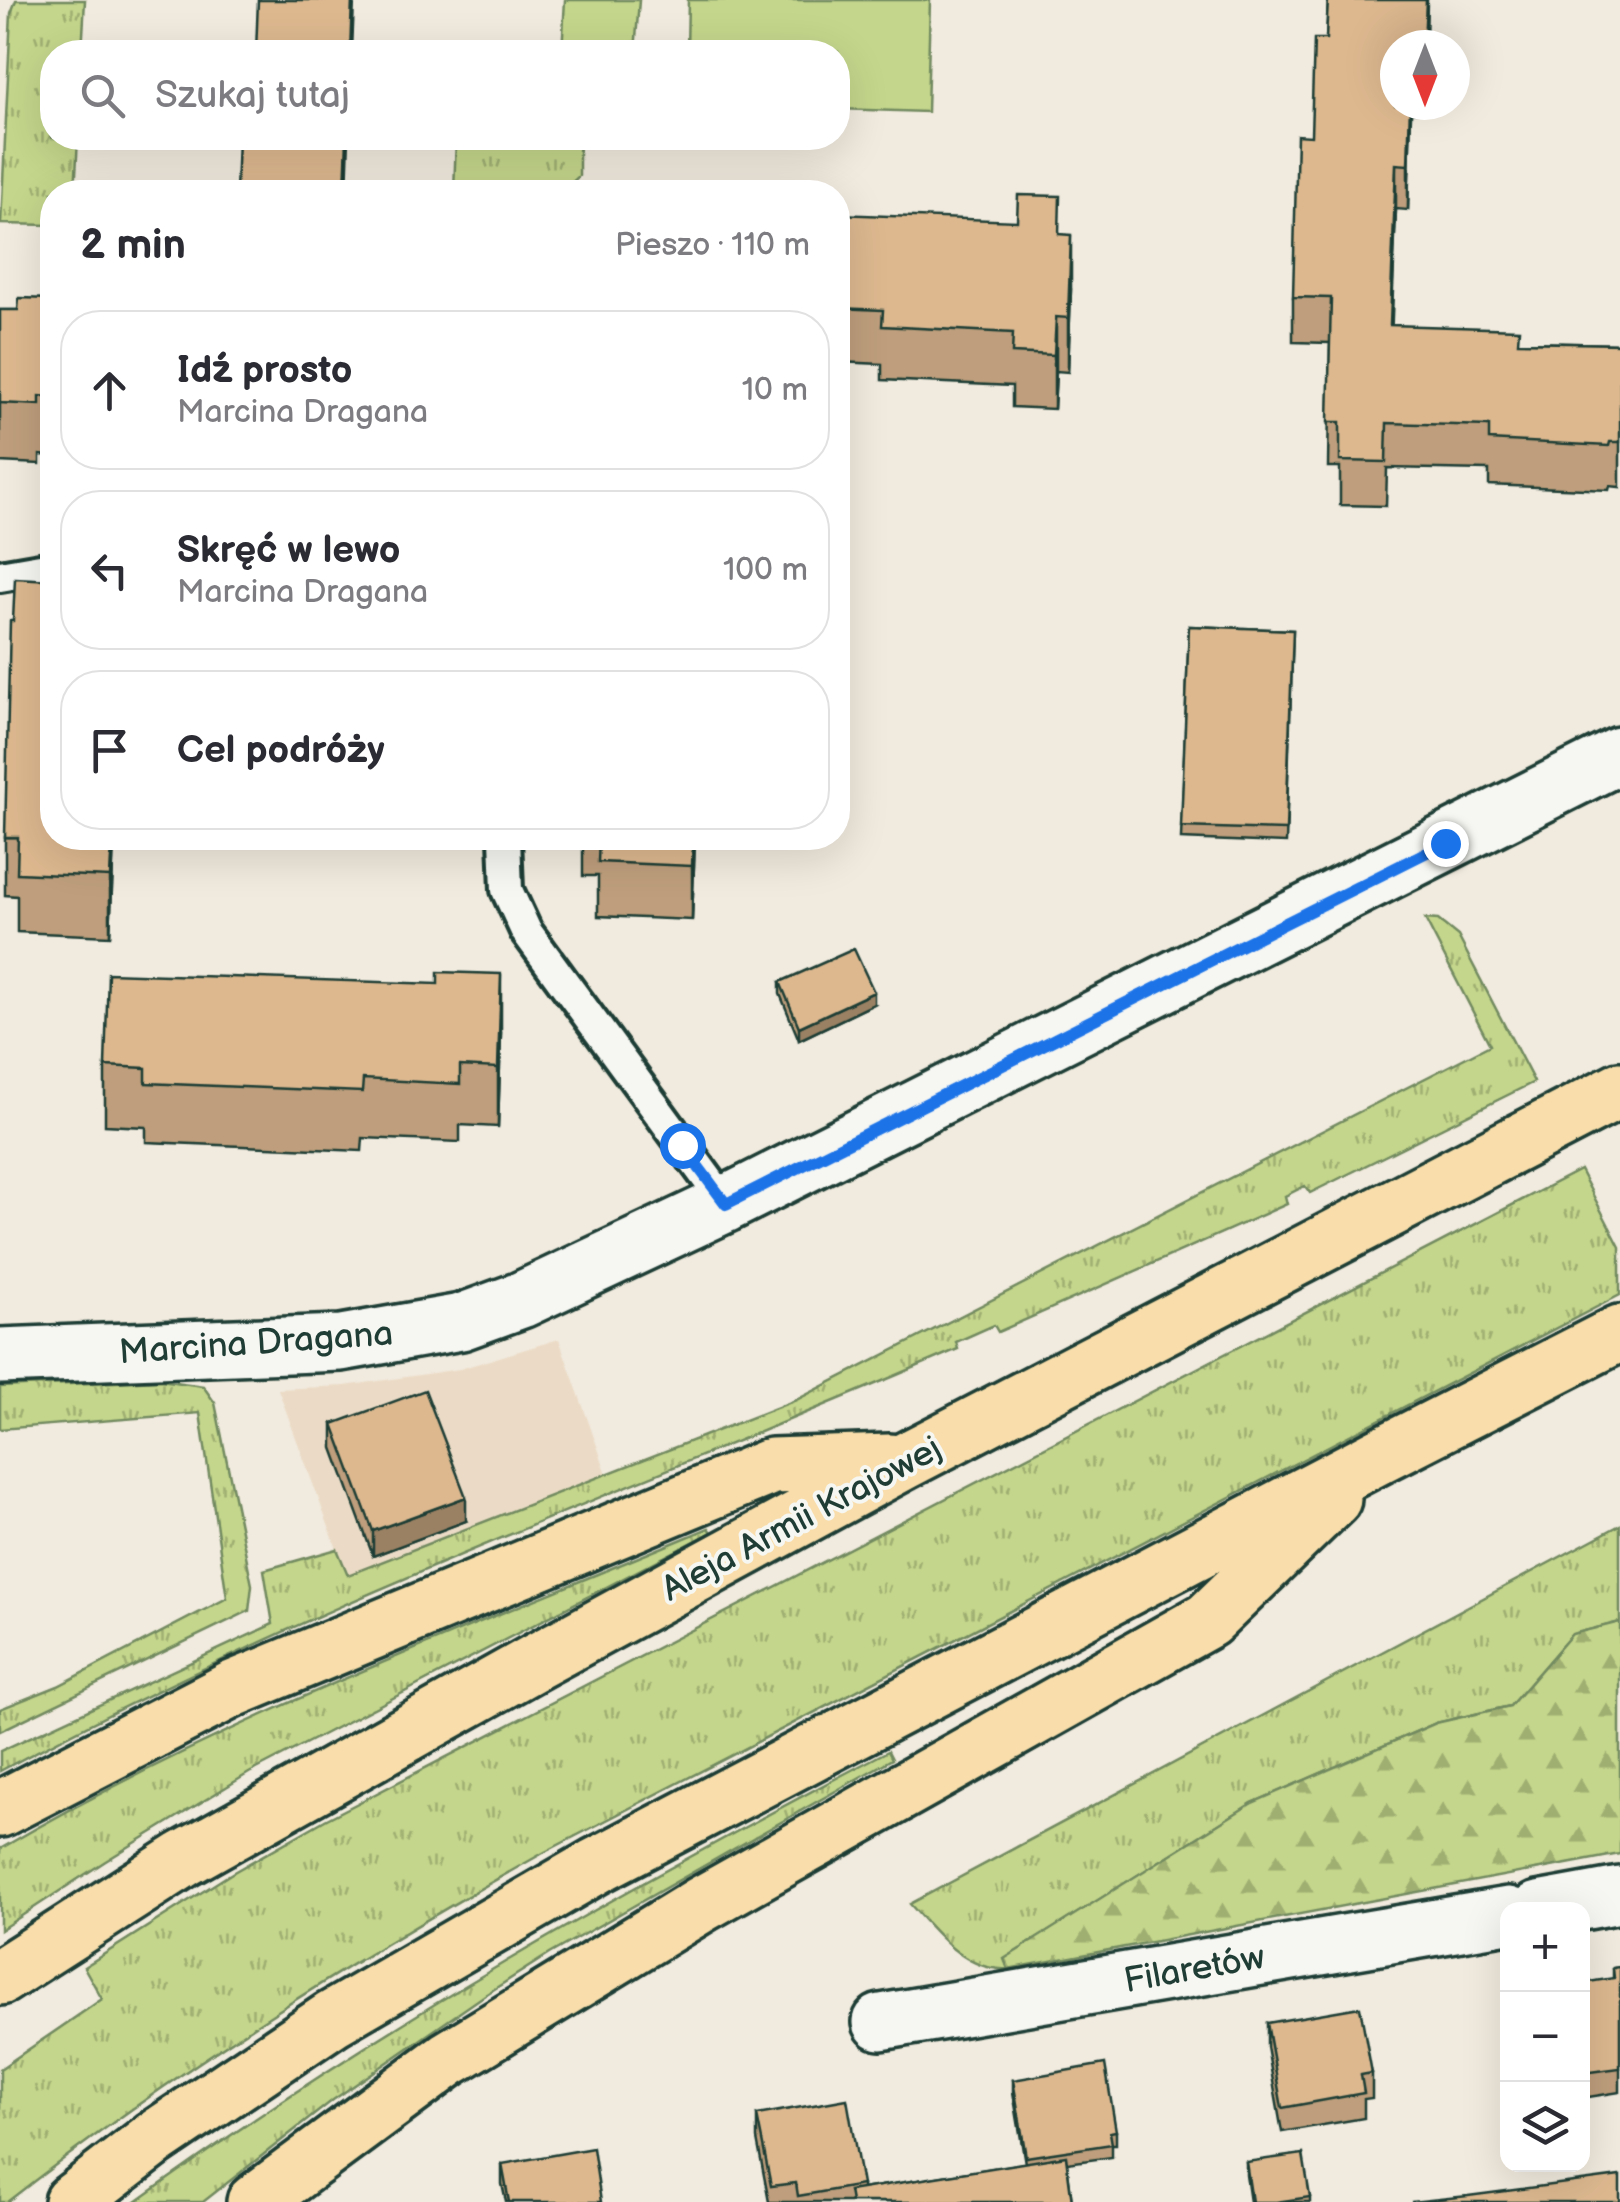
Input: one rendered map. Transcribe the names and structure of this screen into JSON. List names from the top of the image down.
{
  "streets": {
    "main road": ["Aleja Armii Krajowej"],
    "street": ["Marcina Dragana", "Filaretów"]
  },
  "north": "bottom",
  "page": {
    "search": "Szukaj tutaj",
    "heading": ["2 min", "Pieszo · 110 m"],
    "list": [
      ["Idź prosto", "Marcina Dragana", "10 m"],
      ["Skręć w lewo", "Marcina Dragana", "100 m"],
      "Cel podróży"
    ],
    "map_buttons": ["+", "−"]
  }
}
